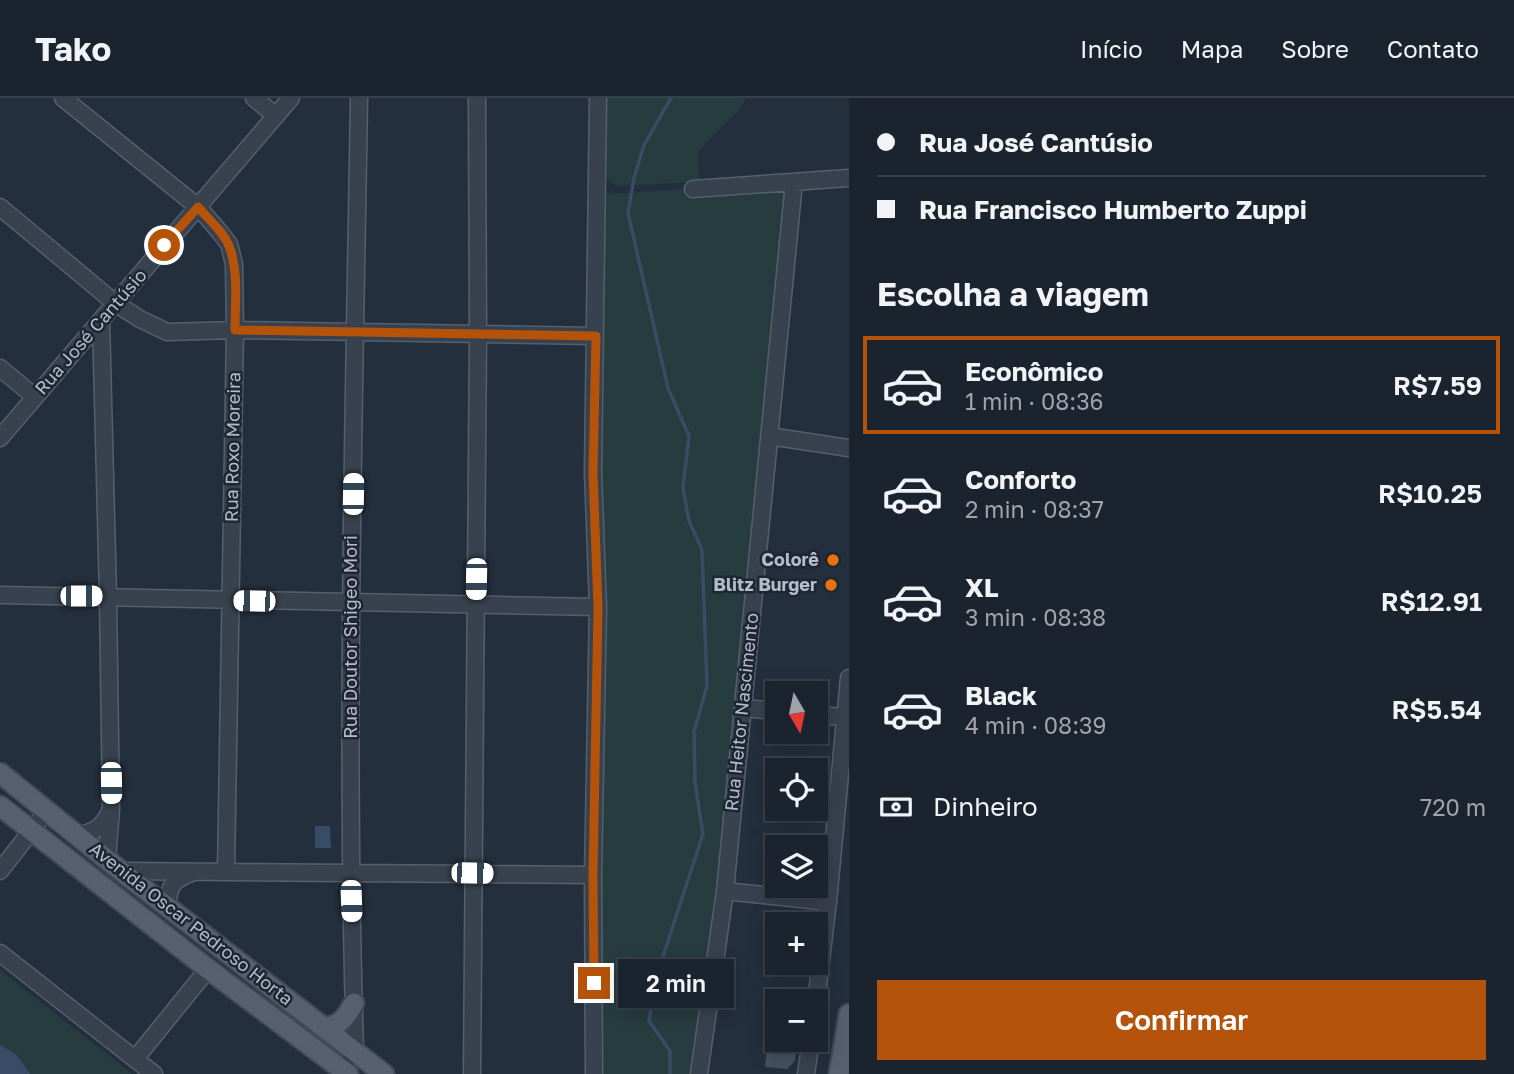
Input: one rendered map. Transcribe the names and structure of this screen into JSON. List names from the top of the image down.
{
  "streets": {
    "main road": ["Avenida Oscar Pedroso Horta"],
    "street": [
      "Rua José Cantúsio",
      "Rua Roxo Moreira",
      "Rua Doutor Shigeo Mori",
      "Rua Heitor Nascimento"
    ]
  },
  "crossings": [
    ["Rua José Cantúsio", "Rua Roxo Moreira"],
    ["Rua Doutor Shigeo Mori", "Avenida Oscar Pedroso Horta"]
  ],
  "places": ["Colorê", "Blitz Burger"],
  "north": "bottom",
  "page": {
    "header": "Tako",
    "nav": [
      "Início",
      "Mapa",
      "Sobre",
      "Contato"
    ],
    "banner": ["Rua José Cantúsio", "Rua Francisco Humberto Zuppi"],
    "heading": "Escolha a viagem",
    "list": [
      {
        "name": "Econômico",
        "note": "1 min · 08:36",
        "value": "R$7.59"
      },
      {
        "name": "Conforto",
        "note": "2 min · 08:37",
        "value": "R$10.25"
      },
      {
        "name": "XL",
        "note": "3 min · 08:38",
        "value": "R$12.91"
      },
      {
        "name": "Black",
        "note": "4 min · 08:39",
        "value": "R$5.54"
      }
    ],
    "map_buttons": ["+", "−"],
    "pay": ["Dinheiro", "720 m"],
    "bubble": "2 min",
    "buttons": "Confirmar"
  }
}
